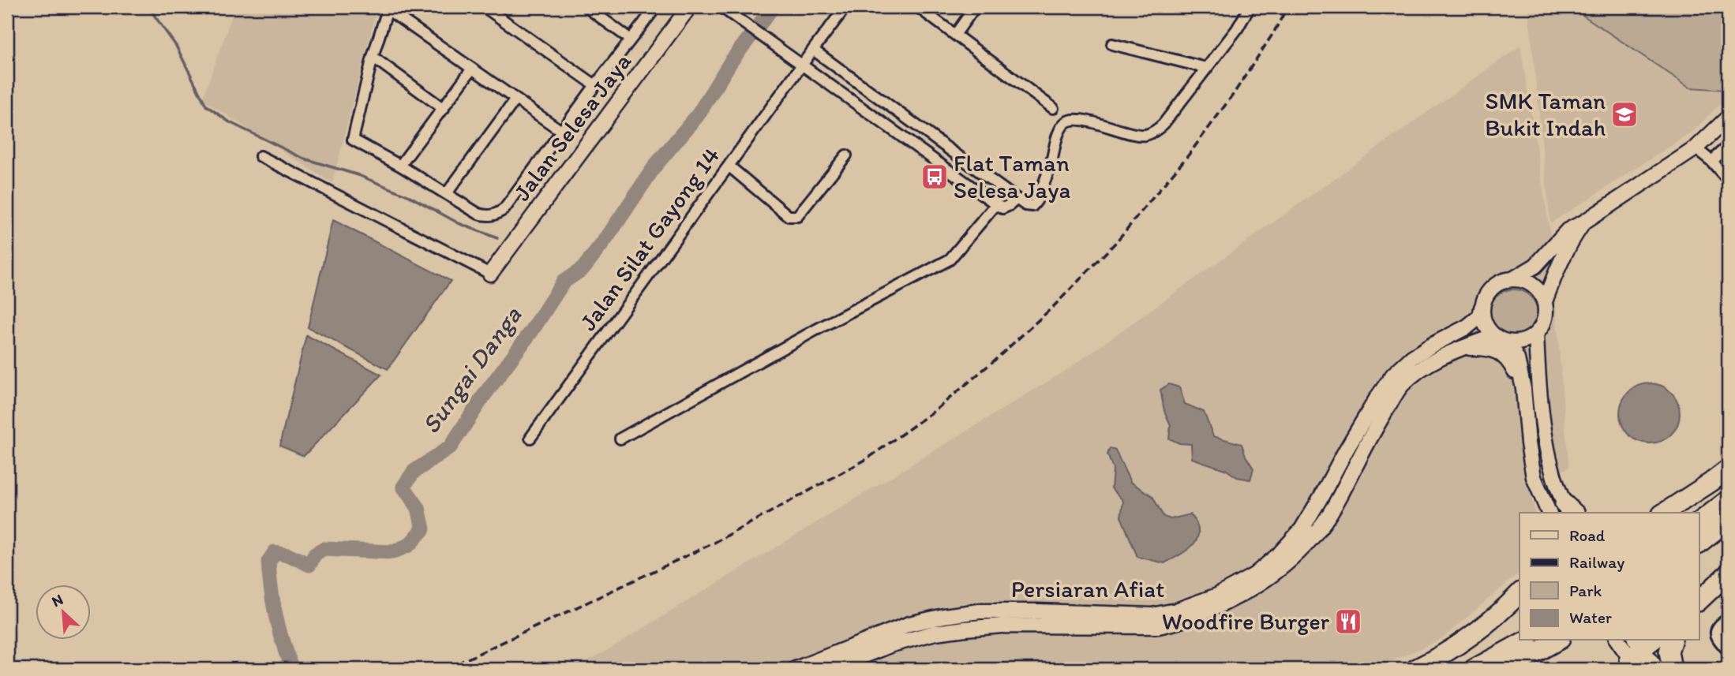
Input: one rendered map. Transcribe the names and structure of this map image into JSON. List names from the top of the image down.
{
  "streets": {
    "street": ["Jalan Selesa Jaya", "Jalan Silat Gayong 14", "Persiaran Afiat"]
  },
  "water": ["Sungai Danga"],
  "places": {
    "school or university": ["SMK Taman Bukit Indah"],
    "bus stop": ["Flat Taman Selesa Jaya"],
    "restaurant": ["Woodfire Burger"]
  },
  "legend": [
    "Road",
    "Railway",
    "Park",
    "Water"
  ],
  "north": "top left"
}
